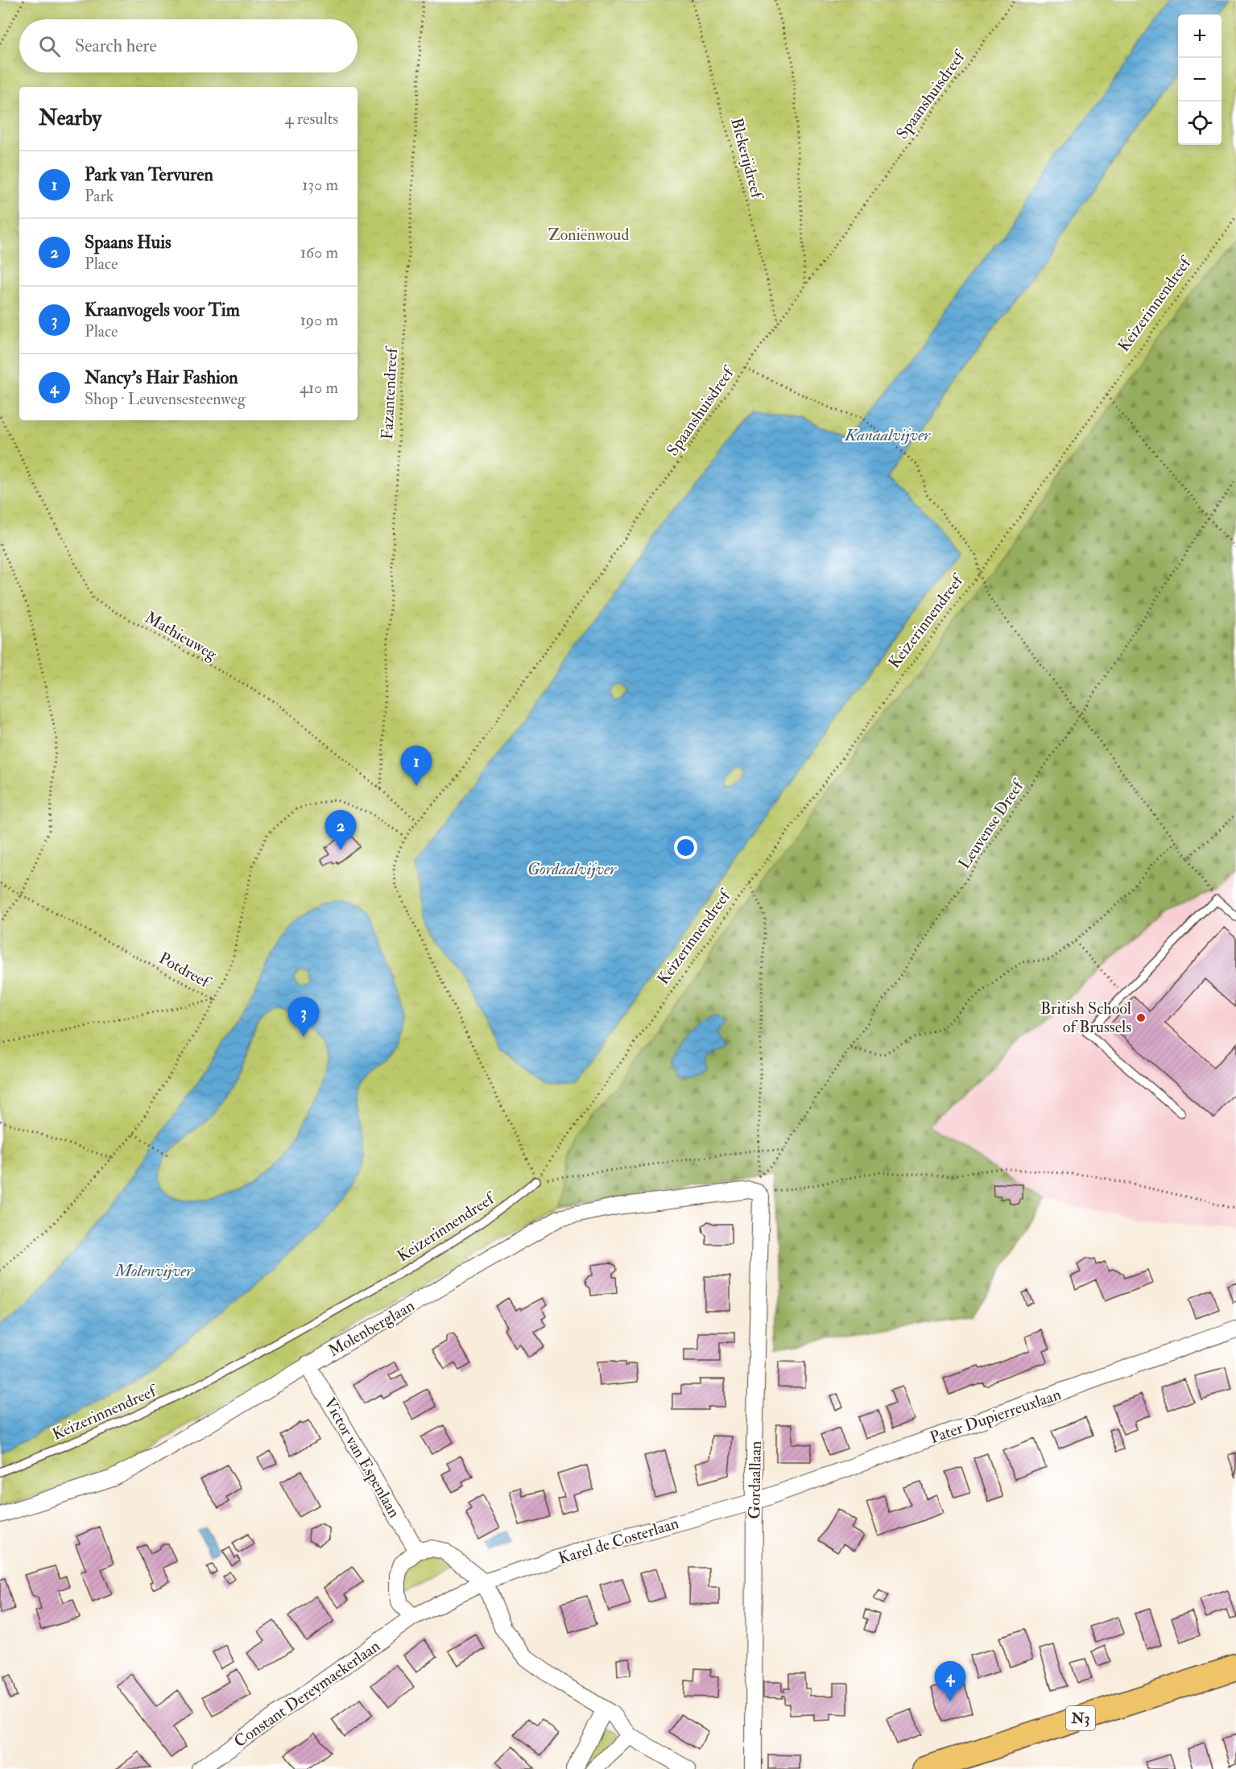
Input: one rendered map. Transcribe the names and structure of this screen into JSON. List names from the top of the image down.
{
  "streets": {
    "main road": ["N3"],
    "street": [
      "Molenberglaan",
      "Pater Dupierreuxlaan",
      "Victor van Espenlaan",
      "Gordaallaan",
      "Karel de Costerlaan",
      "Constant Dereymaekerlaan"
    ],
    "lane": ["Keizerinnendreef"],
    "path": [
      "Spaanshuisdreef",
      "Blekerijdreef",
      "Fazantendreef",
      "Mathieuweg",
      "Leuvense Dreef",
      "Potdreef"
    ]
  },
  "crossings": [
    ["Spaanshuisdreef", "Blekerijdreef"],
    ["Spaanshuisdreef", "Keizerinnendreef"],
    ["Spaanshuisdreef", "Mathieuweg"],
    ["Fazantendreef", "Mathieuweg"],
    ["Molenberglaan", "Victor van Espenlaan"],
    ["Molenberglaan", "Gordaallaan"],
    ["Pater Dupierreuxlaan", "Gordaallaan"],
    ["Pater Dupierreuxlaan", "Karel de Costerlaan"],
    ["Gordaallaan", "Karel de Costerlaan"],
    ["Karel de Costerlaan", "Constant Dereymaekerlaan"]
  ],
  "water": ["Kanaalvijver", "Gordaalvijver", "Molenvijver"],
  "parks": ["Zoniënwoud"],
  "places": ["British School of Brussels"],
  "page": {
    "map_buttons": ["+", "−"],
    "search": "Search here",
    "heading": ["Nearby", "4 results"],
    "list": [
      {
        "mark": "1",
        "name": "Park van Tervuren",
        "note": "Park",
        "value": "130 m"
      },
      {
        "mark": "2",
        "name": "Spaans Huis",
        "note": "Place",
        "value": "160 m"
      },
      {
        "mark": "3",
        "name": "Kraanvogels voor Tim",
        "note": "Place",
        "value": "190 m"
      },
      {
        "mark": "4",
        "name": "Nancy's Hair Fashion",
        "note": "Shop · Leuvensesteenweg",
        "value": "410 m"
      }
    ],
    "pins": [
      "1",
      "2",
      "3",
      "4"
    ]
  }
}
